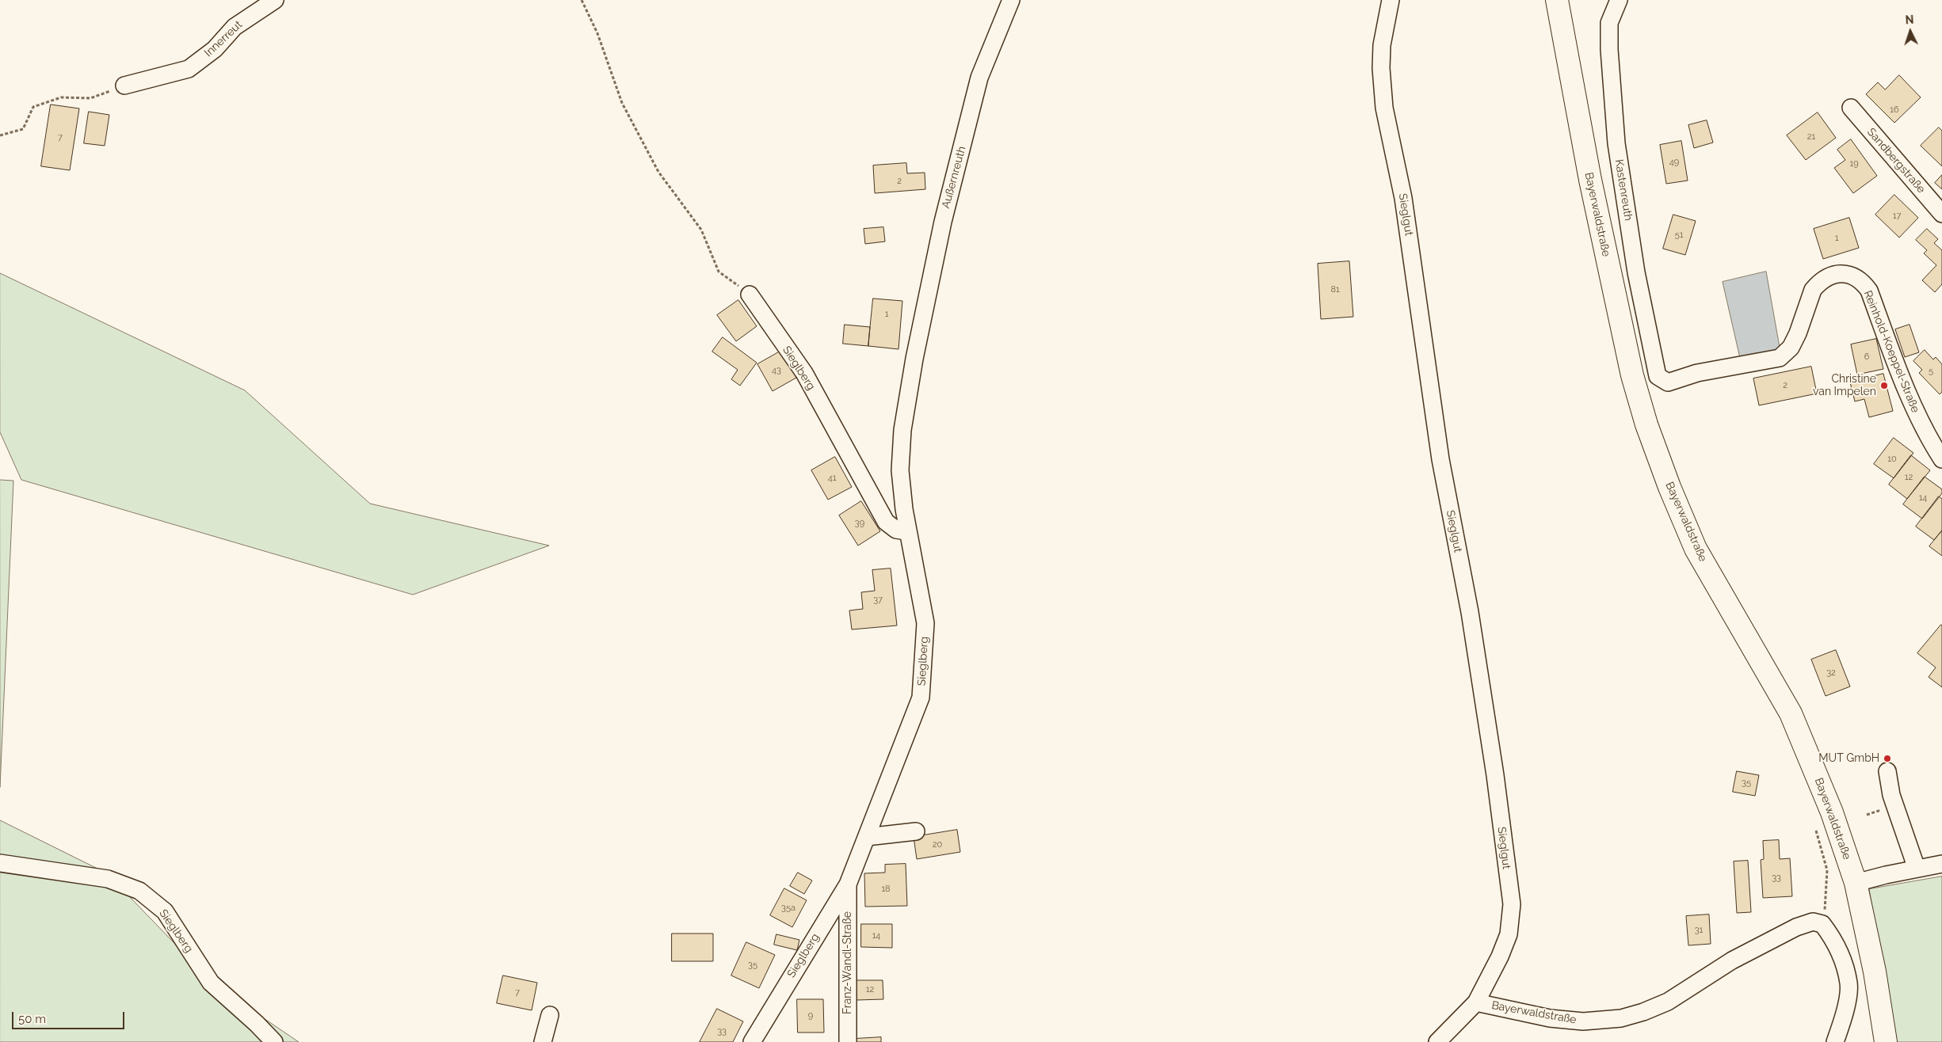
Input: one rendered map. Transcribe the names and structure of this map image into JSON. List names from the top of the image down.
{
  "streets": {
    "main road": ["Bayerwaldstraße"],
    "street": [
      "Innerreut",
      "Sandbergstraße",
      "Außernreuth",
      "Kastenreuth",
      "Sieglgut",
      "Reinhold-Koeppel-Straße",
      "Sieglberg",
      "Franz-Wandl-Straße"
    ]
  },
  "crossings": [
    ["Außernreuth", "Sieglberg"],
    ["Kastenreuth", "Reinhold-Koeppel-Straße"],
    ["Sieglgut", "Bayerwaldstraße"],
    ["Sieglberg", "Franz-Wandl-Straße"]
  ],
  "places": ["Christine van Impelen", "MUT GmbH"],
  "house_numbers": [
    "16",
    "21",
    "7",
    "49",
    "19",
    "2",
    "17",
    "51",
    "1",
    "81",
    "1",
    "6",
    "43",
    "5",
    "2",
    "10",
    "12",
    "41",
    "14",
    "39",
    "37",
    "32",
    "35",
    "20",
    "33",
    "18",
    "35a",
    "31",
    "14",
    "35",
    "12",
    "7",
    "9",
    "33"
  ],
  "scale_bar": "50 m",
  "north": "top"
}
